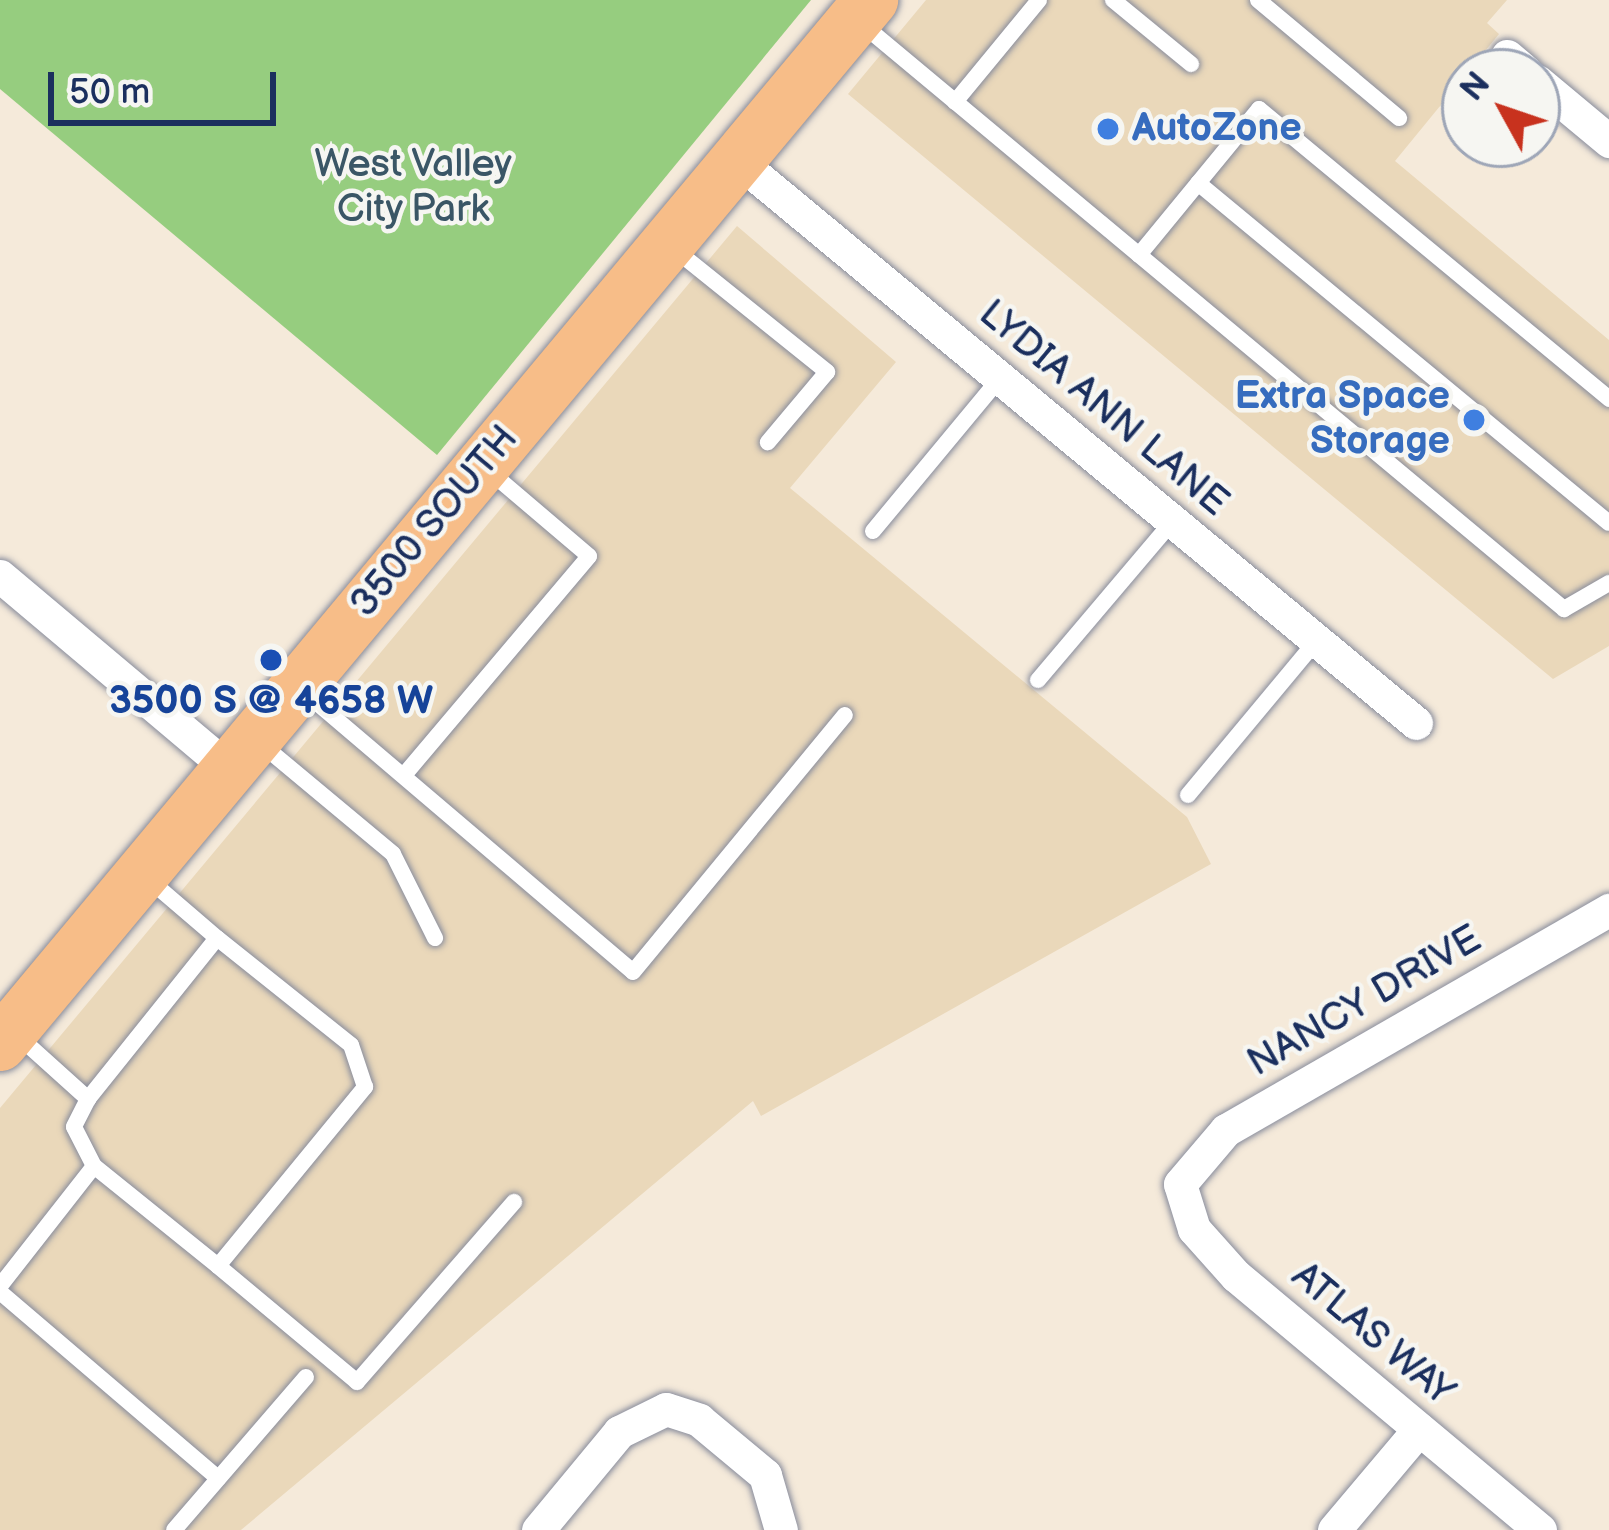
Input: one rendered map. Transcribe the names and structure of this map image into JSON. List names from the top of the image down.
{
  "streets": {
    "main road": ["3500 SOUTH"],
    "street": ["LYDIA ANN LANE", "NANCY DRIVE", "ATLAS WAY"]
  },
  "crossings": [
    ["LYDIA ANN LANE", "3500 SOUTH"],
    ["NANCY DRIVE", "ATLAS WAY"]
  ],
  "parks": ["West Valley City Park"],
  "places": ["AutoZone", "Extra Space Storage", "3500 S @ 4658 W"],
  "scale_bar": "50 m",
  "north": "top left"
}
